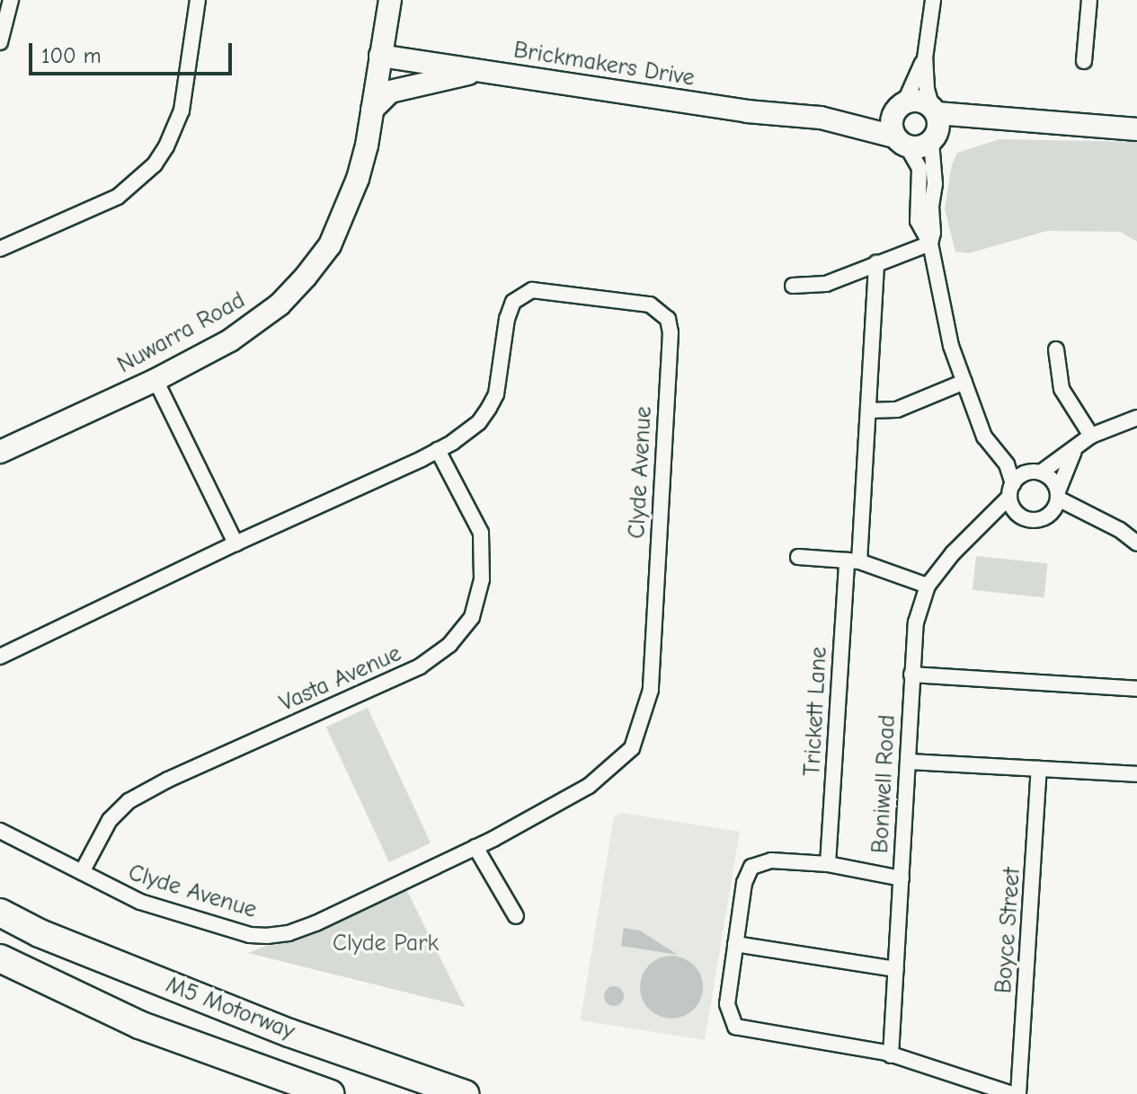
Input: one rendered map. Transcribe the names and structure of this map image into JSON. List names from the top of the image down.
{
  "streets": {
    "highway": ["M5 Motorway"],
    "street": [
      "Brickmakers Drive",
      "Nuwarra Road",
      "Clyde Avenue",
      "Vasta Avenue",
      "Trickett Lane",
      "Boniwell Road",
      "Boyce Street"
    ]
  },
  "crossings": [
    ["Brickmakers Drive", "Nuwarra Road"],
    ["Clyde Avenue", "Vasta Avenue"]
  ],
  "parks": ["Clyde Park"],
  "scale_bar": "100 m"
}
